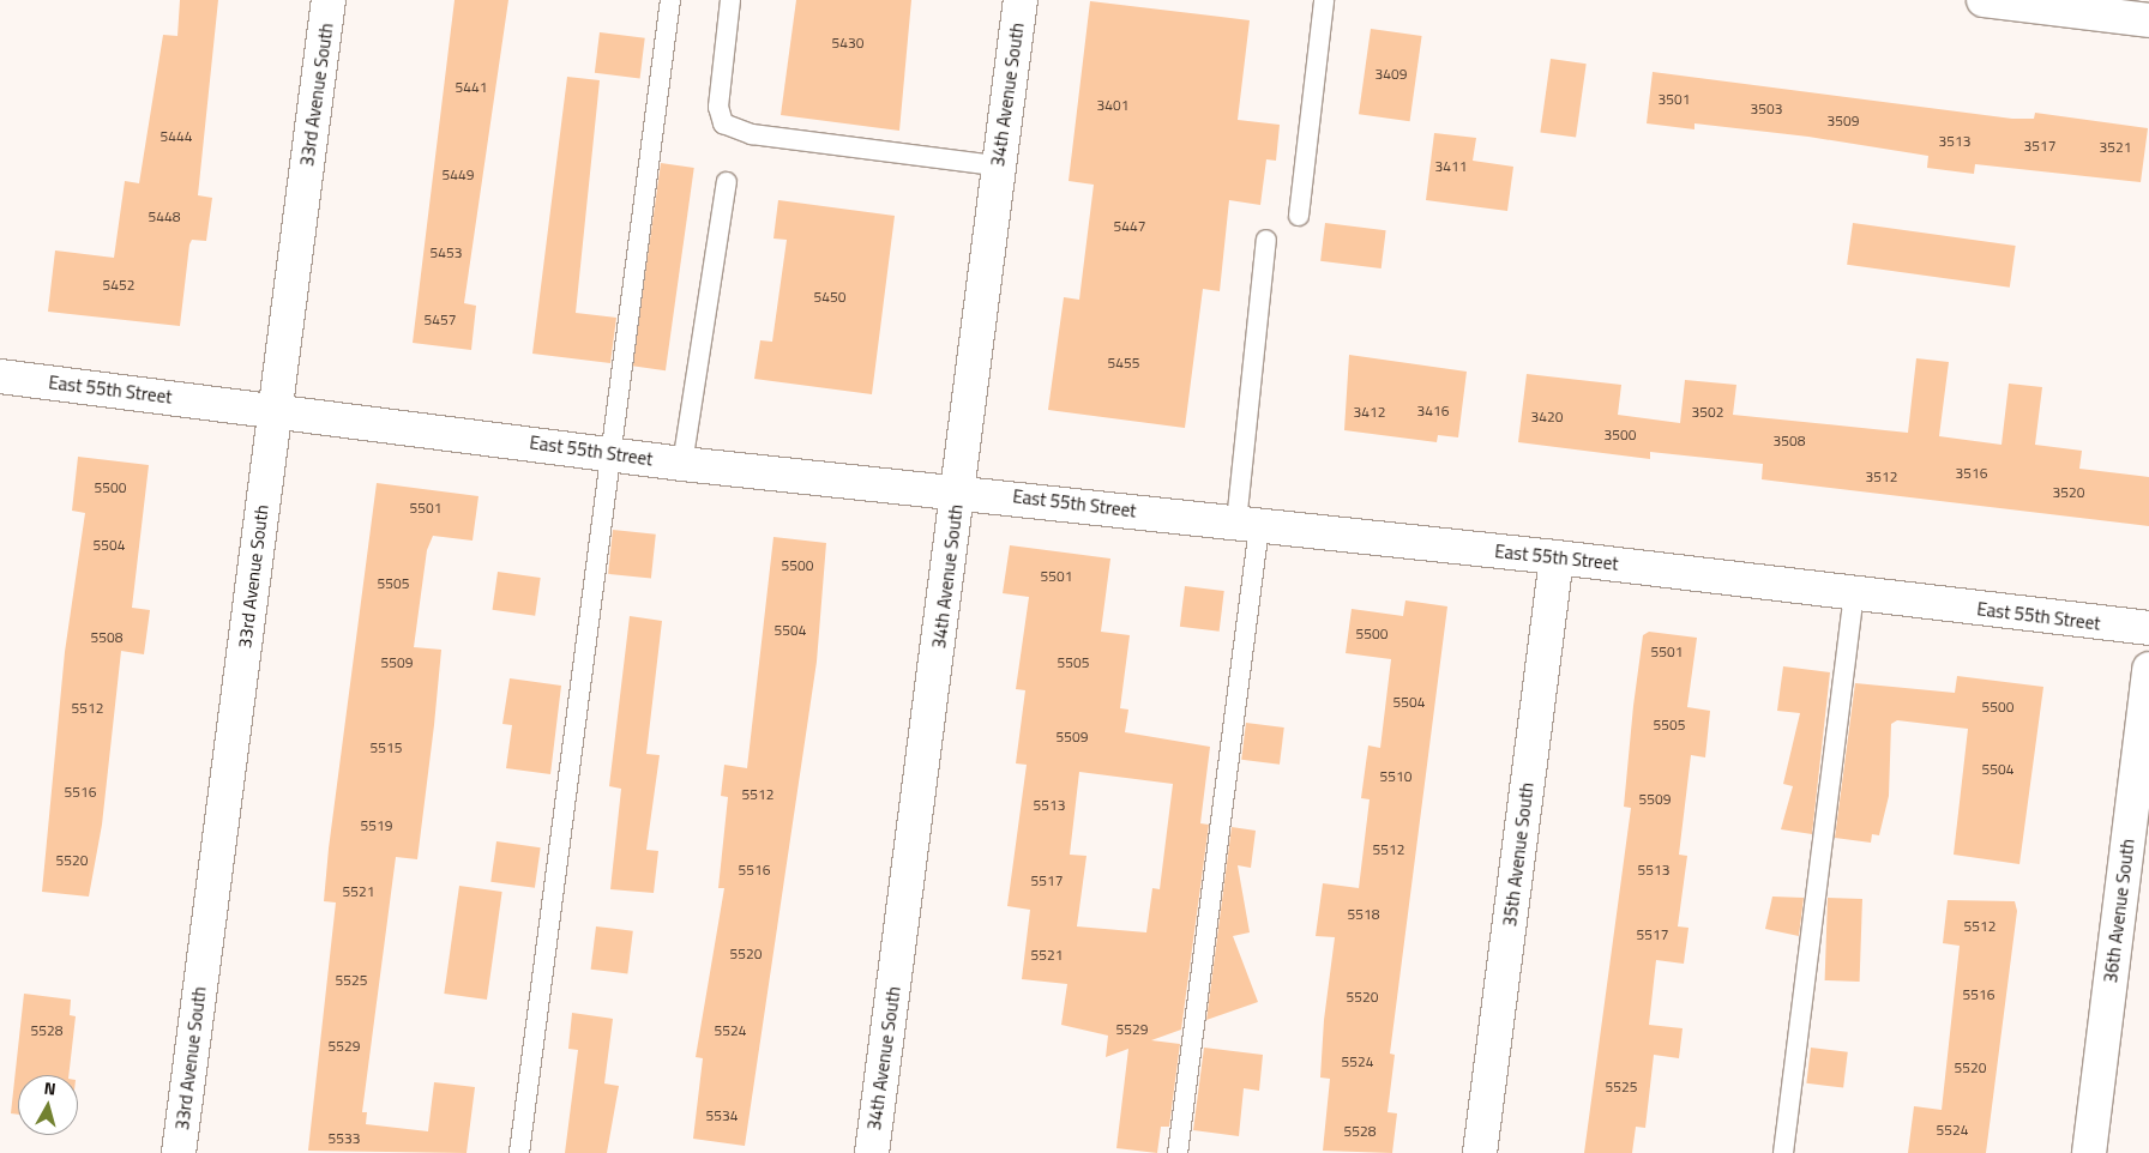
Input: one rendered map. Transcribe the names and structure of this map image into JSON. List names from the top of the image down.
{
  "streets": {
    "street": [
      "33rd Avenue South",
      "34th Avenue South",
      "East 55th Street",
      "35th Avenue South",
      "36th Avenue South"
    ]
  },
  "crossings": [
    ["33rd Avenue South", "East 55th Street"],
    ["34th Avenue South", "East 55th Street"],
    ["East 55th Street", "35th Avenue South"]
  ],
  "house_numbers": [
    "5430",
    "3409",
    "5441",
    "3501",
    "3401",
    "3503",
    "3509",
    "5444",
    "3513",
    "3517",
    "3521",
    "3411",
    "5449",
    "5448",
    "5447",
    "5453",
    "5452",
    "5450",
    "5457",
    "5455",
    "3416",
    "3412",
    "3502",
    "3420",
    "3500",
    "3508",
    "3516",
    "3512",
    "5500",
    "3520",
    "5501",
    "5504",
    "5500",
    "5501",
    "5505",
    "5504",
    "5500",
    "5508",
    "5501",
    "5509",
    "5505",
    "5504",
    "5500",
    "5512",
    "5505",
    "5509",
    "5515",
    "5504",
    "5510",
    "5516",
    "5512",
    "5509",
    "5513",
    "5519",
    "5512",
    "5520",
    "5516",
    "5513",
    "5517",
    "5521",
    "5518",
    "5512",
    "5517",
    "5520",
    "5521",
    "5525",
    "5516",
    "5520",
    "5529",
    "5528",
    "5524",
    "5529",
    "5524",
    "5520",
    "5525",
    "5534",
    "5524",
    "5528",
    "5533"
  ],
  "north": "top"
}
